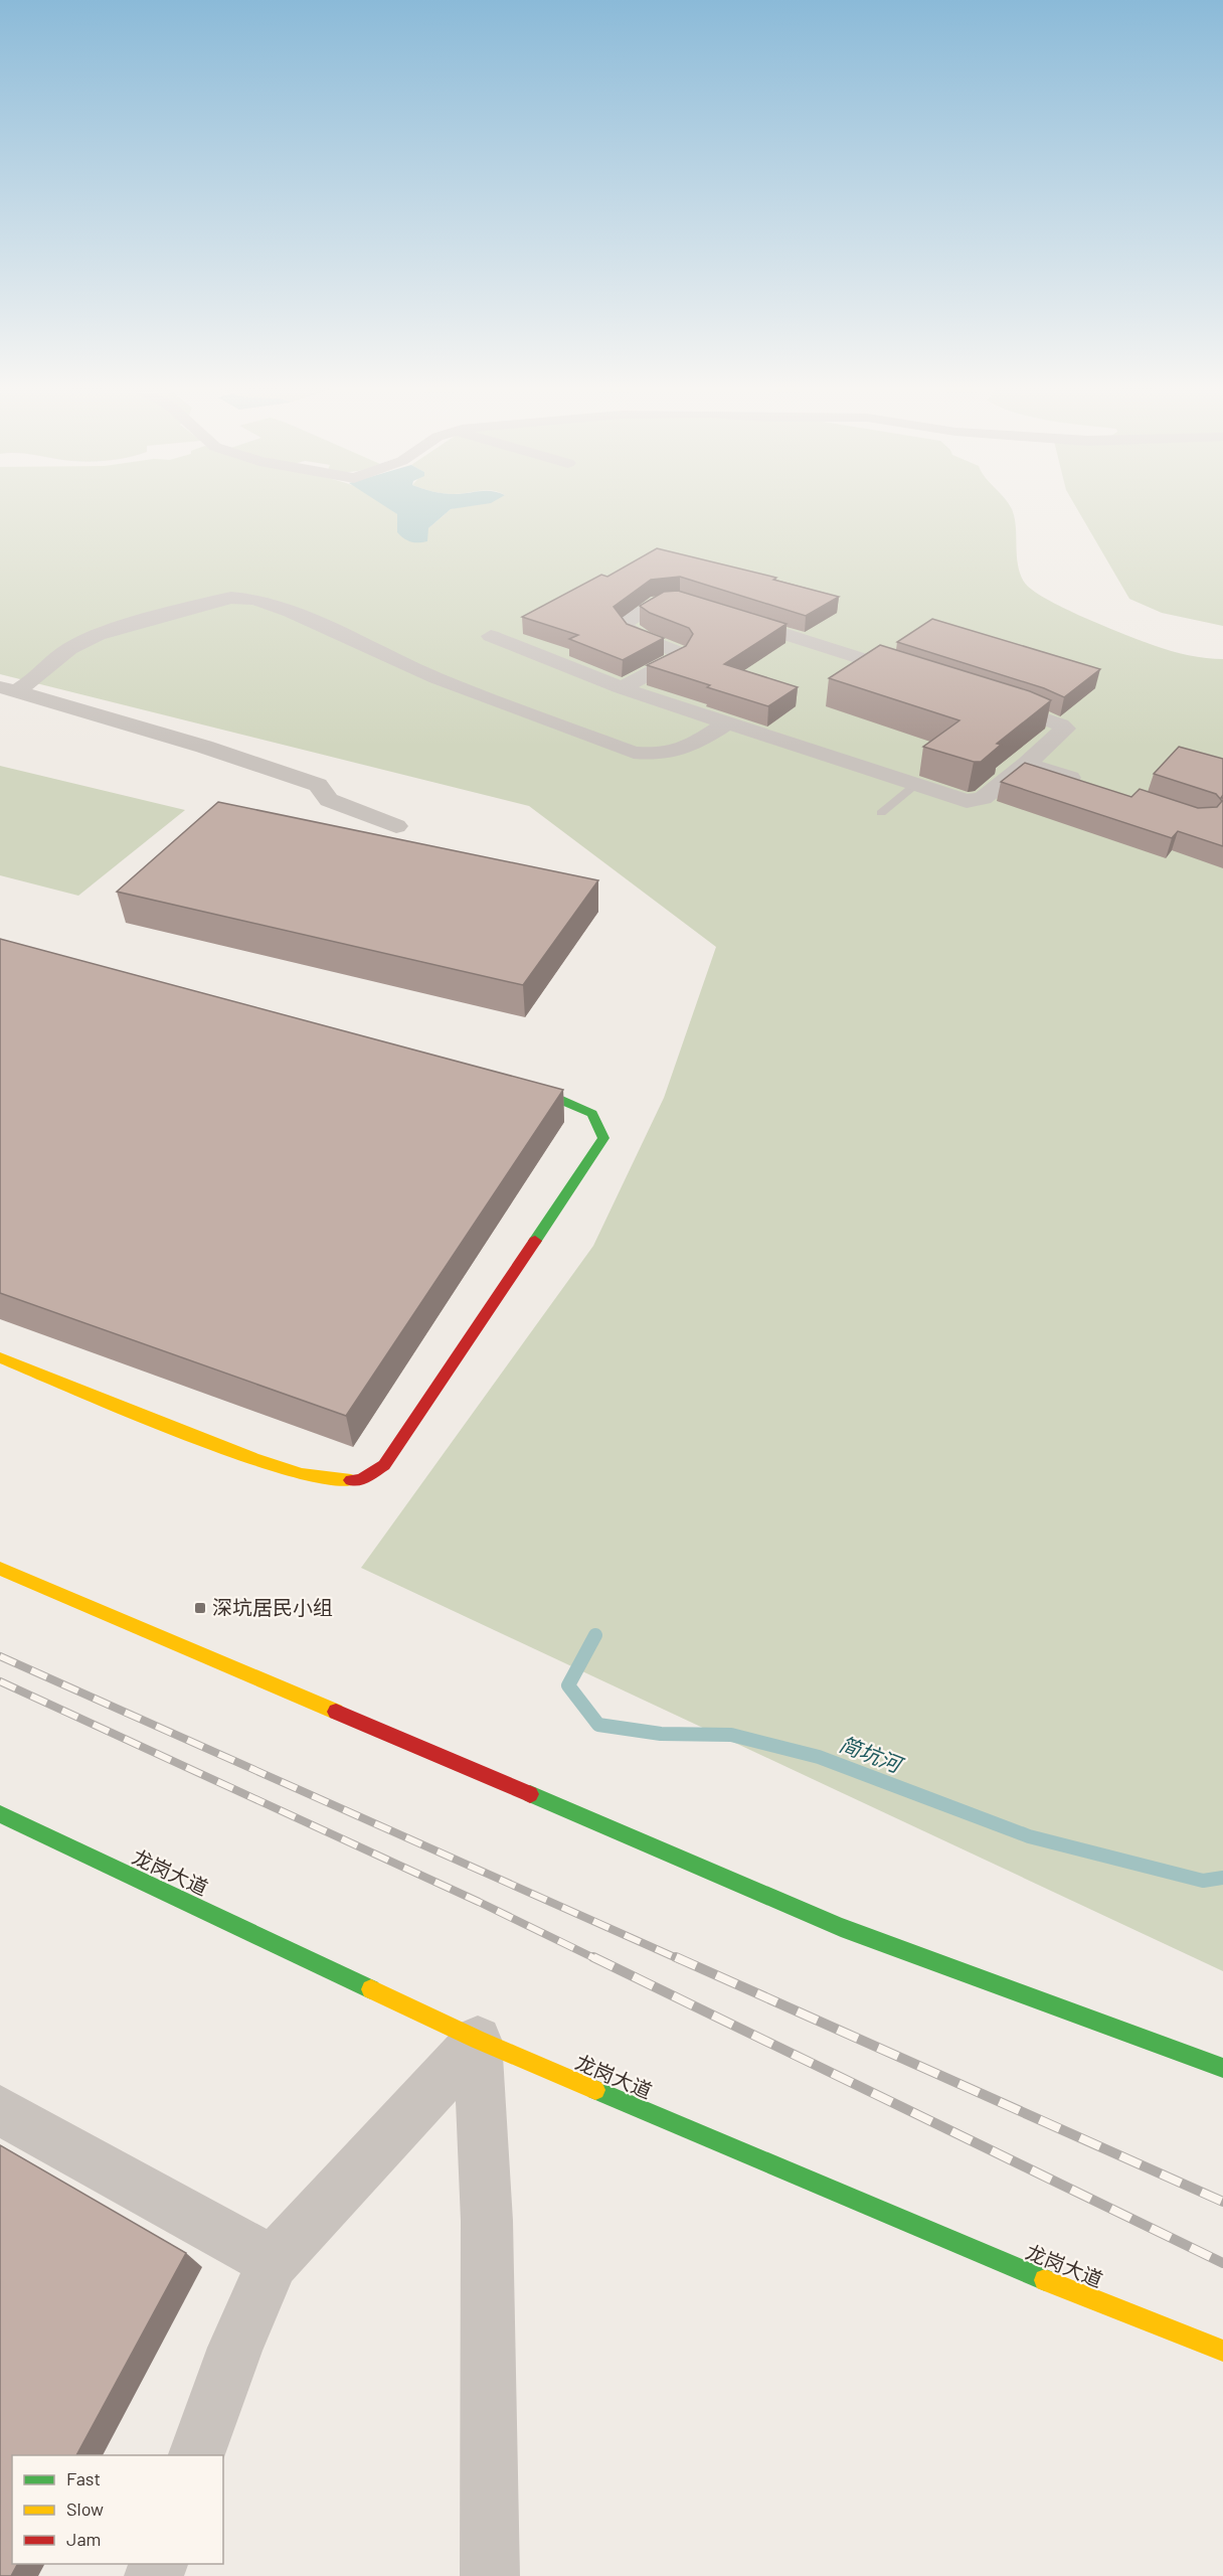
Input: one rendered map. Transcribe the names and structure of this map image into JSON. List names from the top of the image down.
{
  "streets": {
    "main road": ["龙岗大道"]
  },
  "water": ["简坑河"],
  "places": {
    "transit": ["深坑居民小组"]
  },
  "legend": ["Fast", "Slow", "Jam"]
}
